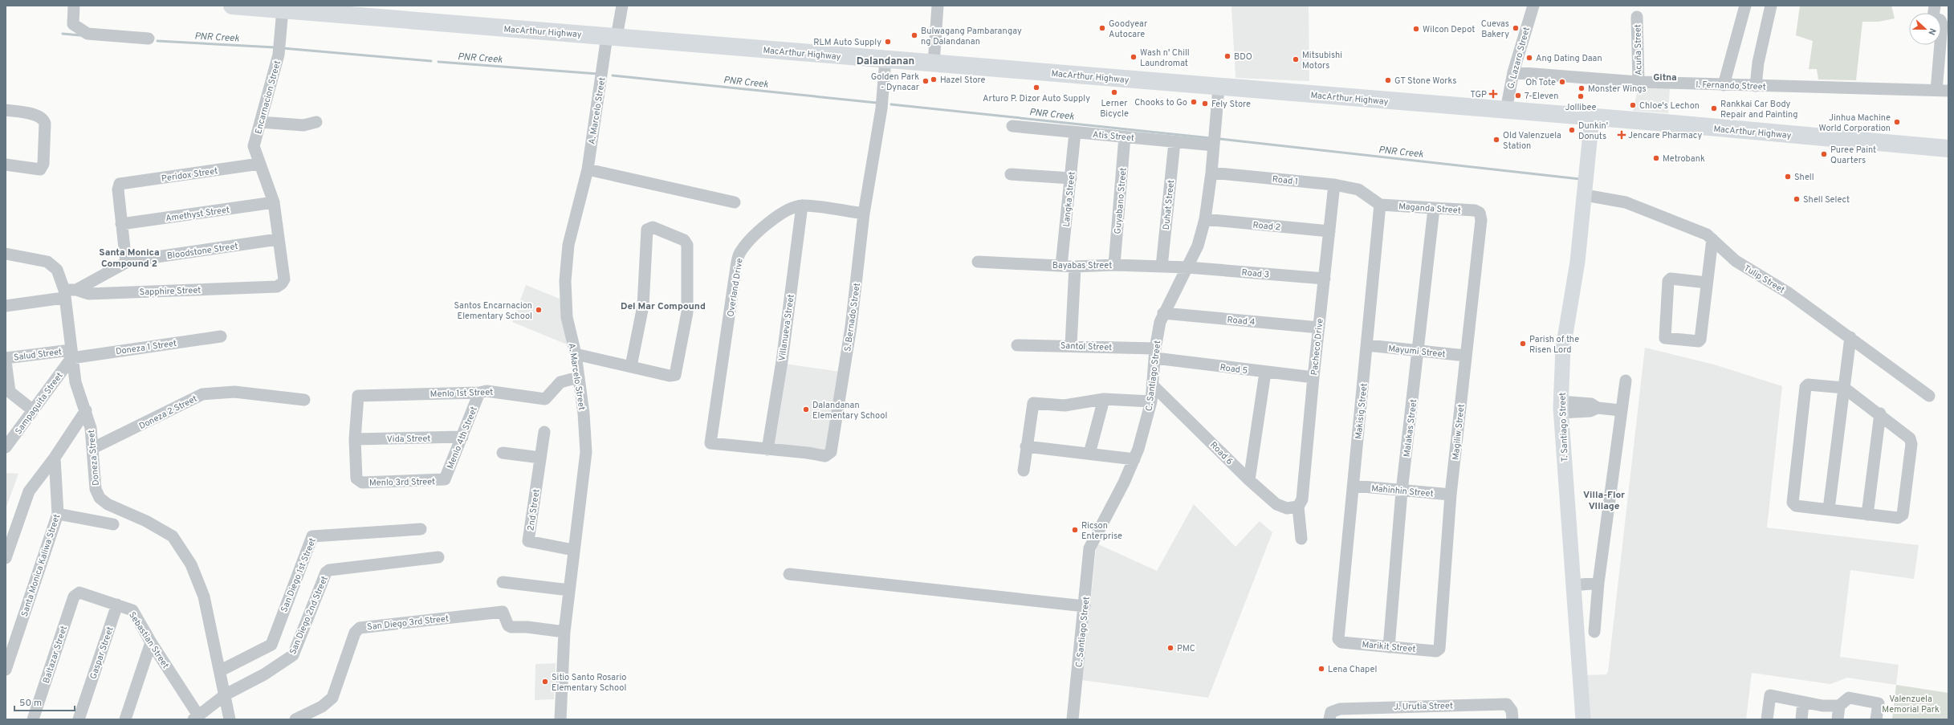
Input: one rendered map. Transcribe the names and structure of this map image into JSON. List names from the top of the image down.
{
  "streets": {
    "highway": ["MacArthur Highway"],
    "main road": ["T. Santiago Street"],
    "street": [
      "Acuña Street",
      "G. Lazaro Street",
      "I. Fernando Street",
      "Encarnacion Street",
      "A. Marcelo Street",
      "Atis Street",
      "Peridox Street",
      "Road 1",
      "Langka Street",
      "Guyabano Street",
      "Duhat Street",
      "Maganda Street",
      "Amethyst Street",
      "Road 2",
      "Bloodstone Street",
      "Bayabas Street",
      "Road 3",
      "Tulip Street",
      "Overland Drive",
      "Sapphire Street",
      "S. Bernado Street",
      "Road 4",
      "Villanueva Street",
      "Santol Street",
      "Doneza 1 Street",
      "Pacheco Drive",
      "Mayumi Street",
      "Salud Street",
      "Road 5",
      "C. Santiago Street",
      "Menlo 1st Street",
      "Sampaguita Street",
      "Makisig Street",
      "Doneza 2 Street",
      "Malakas Street",
      "Magiliw Street",
      "Menlo 4th Street",
      "Vida Street",
      "Road 6",
      "Doneza Street",
      "Menlo 3rd Street",
      "Mahinhin Street",
      "2nd Street",
      "Santa Monica Kaliwa Street",
      "San Diego 1st Street",
      "San Diego 2nd Street",
      "San Diego 3rd Street",
      "Sebastian Street",
      "Marikit Street",
      "Gaspar Street",
      "Baltazar Street",
      "J. Urutia Street"
    ]
  },
  "crossings": [
    ["MacArthur Highway", "G. Lazaro Street"],
    ["MacArthur Highway", "Encarnacion Street"],
    ["MacArthur Highway", "A. Marcelo Street"],
    ["MacArthur Highway", "S. Bernado Street"],
    ["MacArthur Highway", "C. Santiago Street"],
    ["MacArthur Highway", "T. Santiago Street"],
    ["Acuña Street", "I. Fernando Street"],
    ["G. Lazaro Street", "I. Fernando Street"],
    ["Encarnacion Street", "Peridox Street"],
    ["Encarnacion Street", "Amethyst Street"],
    ["Encarnacion Street", "Bloodstone Street"],
    ["Encarnacion Street", "Sapphire Street"],
    ["A. Marcelo Street", "Menlo 1st Street"],
    ["A. Marcelo Street", "2nd Street"],
    ["A. Marcelo Street", "San Diego 3rd Street"],
    ["Atis Street", "Langka Street"],
    ["Atis Street", "Guyabano Street"],
    ["Atis Street", "Duhat Street"],
    ["Atis Street", "C. Santiago Street"],
    ["Peridox Street", "Amethyst Street"],
    ["Road 1", "Maganda Street"],
    ["Road 1", "Pacheco Drive"],
    ["Road 1", "C. Santiago Street"],
    ["Road 1", "Makisig Street"],
    ["Langka Street", "Bayabas Street"],
    ["Guyabano Street", "Bayabas Street"],
    ["Duhat Street", "Bayabas Street"],
    ["Maganda Street", "Makisig Street"],
    ["Maganda Street", "Malakas Street"],
    ["Maganda Street", "Magiliw Street"],
    ["Road 2", "Pacheco Drive"],
    ["Road 2", "C. Santiago Street"],
    ["Bloodstone Street", "Sapphire Street"],
    ["Bayabas Street", "Road 3"],
    ["Bayabas Street", "C. Santiago Street"],
    ["Road 3", "Pacheco Drive"],
    ["Road 3", "C. Santiago Street"],
    ["Tulip Street", "T. Santiago Street"],
    ["Overland Drive", "S. Bernado Street"],
    ["Overland Drive", "Villanueva Street"],
    ["Sapphire Street", "Doneza Street"],
    ["S. Bernado Street", "Villanueva Street"],
    ["Road 4", "Pacheco Drive"],
    ["Road 4", "C. Santiago Street"],
    ["Santol Street", "Road 5"],
    ["Santol Street", "C. Santiago Street"],
    ["Doneza 1 Street", "Salud Street"],
    ["Doneza 1 Street", "Sampaguita Street"],
    ["Doneza 1 Street", "Doneza Street"],
    ["Pacheco Drive", "Road 5"],
    ["Pacheco Drive", "Road 6"],
    ["Mayumi Street", "Makisig Street"],
    ["Mayumi Street", "Malakas Street"],
    ["Mayumi Street", "Magiliw Street"],
    ["Salud Street", "Sampaguita Street"],
    ["Salud Street", "Doneza Street"],
    ["Road 5", "C. Santiago Street"],
    ["C. Santiago Street", "Road 6"],
    ["Menlo 1st Street", "Menlo 4th Street"],
    ["Menlo 1st Street", "Vida Street"],
    ["Menlo 1st Street", "Menlo 3rd Street"],
    ["Sampaguita Street", "Doneza Street"],
    ["Makisig Street", "Mahinhin Street"],
    ["Makisig Street", "Marikit Street"],
    ["Doneza 2 Street", "Doneza Street"],
    ["Malakas Street", "Mahinhin Street"],
    ["Malakas Street", "Marikit Street"],
    ["Magiliw Street", "Mahinhin Street"],
    ["Magiliw Street", "Marikit Street"],
    ["Menlo 4th Street", "Vida Street"],
    ["Menlo 4th Street", "Menlo 3rd Street"],
    ["Vida Street", "Menlo 3rd Street"],
    ["Doneza Street", "San Diego 1st Street"],
    ["Doneza Street", "San Diego 2nd Street"],
    ["Sebastian Street", "Gaspar Street"],
    ["Sebastian Street", "Baltazar Street"]
  ],
  "districts": [
    "Dalandanan",
    "Gitna",
    "Santa Monica Compound 2",
    "Del Mar Compound",
    "Villa-Flor VIllage"
  ],
  "water": ["PNR Creek"],
  "parks": ["Valenzuela Memorial Park"],
  "places": {
    "other": [
      "Goodyear Autocare",
      "Cuevas Bakery",
      "Wilcon Depot",
      "Bulwagang Pambarangay ng Dalandanan",
      "RLM Auto Supply",
      "BDO",
      "Wash n' Chill Laundromat",
      "Ang Dating Daan",
      "Mitsubishi Motors",
      "Hazel Store",
      "GT Stone Works",
      "Golden Park - Dynacar",
      "Oh Tote",
      "Arturo P. Dizor Auto Supply",
      "Monster Wings",
      "Lerner Bicycle",
      "7-Eleven",
      "Jollibee",
      "Chooks to Go",
      "Fely Store",
      "Chloe's Lechon",
      "Rankkai Car Body Repair and Painting",
      "Jinhua Machine World Corporation",
      "Dunkin' Donuts",
      "Old Valenzuela Station",
      "Puree Paint Quarters",
      "Metrobank",
      "Shell",
      "Shell Select",
      "Santos Encarnacion Elementary School",
      "Parish of the Risen Lord",
      "Dalandanan Elementary School",
      "Ricson Enterprise",
      "PMC",
      "Lena Chapel",
      "Sitio Santo Rosario Elementary School"
    ],
    "health": ["TGP", "Jencare Pharmacy"]
  },
  "scale_bar": "50 m",
  "north": "right"
}
